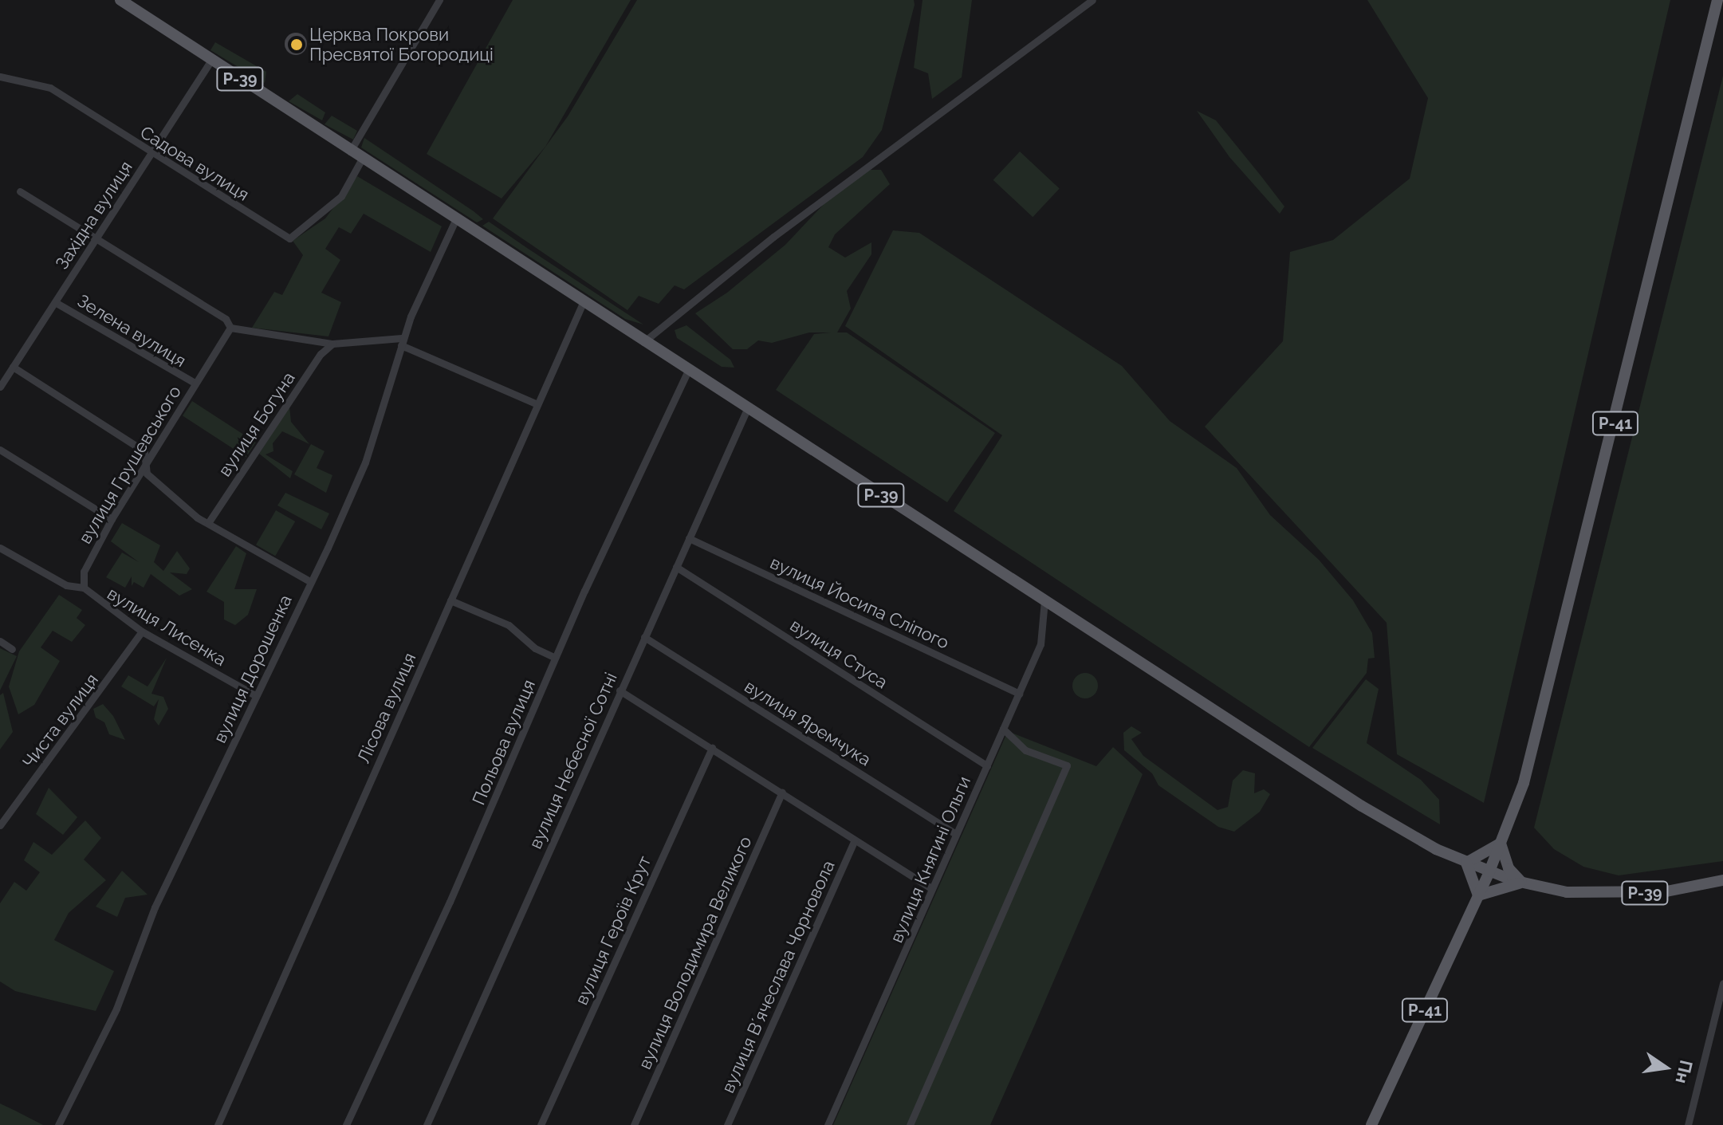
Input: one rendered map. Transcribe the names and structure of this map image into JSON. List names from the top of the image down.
{
  "streets": {
    "main road": ["Р-39", "Р-41"],
    "street": [
      "Садова вулиця",
      "Західна вулиця",
      "Зелена вулиця",
      "вулиця Богуна",
      "вулиця Грушевського",
      "вулиця Йосипа Сліпого",
      "вулиця Лисенка",
      "вулиця Стуса",
      "вулиця Дорошенка",
      "Лісова вулиця",
      "Чиста вулиця",
      "вулиця Яремчука",
      "Польова вулиця",
      "вулиця Небесної Сотні",
      "вулиця Княгині Ольги",
      "вулиця Героїв Крут",
      "вулиця Володимира Великого",
      "вулиця Вʼячеслава Чорновола"
    ]
  },
  "crossings": [
    ["Р-39", "Садова вулиця"],
    ["Р-39", "Західна вулиця"],
    ["Р-39", "Р-41"],
    ["Р-39", "вулиця Дорошенка"],
    ["Р-39", "Лісова вулиця"],
    ["Р-39", "Польова вулиця"],
    ["Р-39", "вулиця Небесної Сотні"],
    ["Р-39", "вулиця Княгині Ольги"],
    ["Садова вулиця", "Західна вулиця"],
    ["Західна вулиця", "Зелена вулиця"],
    ["Зелена вулиця", "вулиця Грушевського"],
    ["вулиця Грушевського", "вулиця Лисенка"],
    ["вулиця Йосипа Сліпого", "вулиця Небесної Сотні"],
    ["вулиця Йосипа Сліпого", "вулиця Княгині Ольги"],
    ["вулиця Лисенка", "вулиця Дорошенка"],
    ["вулиця Лисенка", "Чиста вулиця"],
    ["вулиця Стуса", "вулиця Небесної Сотні"],
    ["вулиця Стуса", "вулиця Княгині Ольги"],
    ["вулиця Яремчука", "вулиця Небесної Сотні"],
    ["вулиця Яремчука", "вулиця Княгині Ольги"]
  ],
  "places": ["Церква Покрови Пресвятої Богородиці"],
  "north": "right"
}
